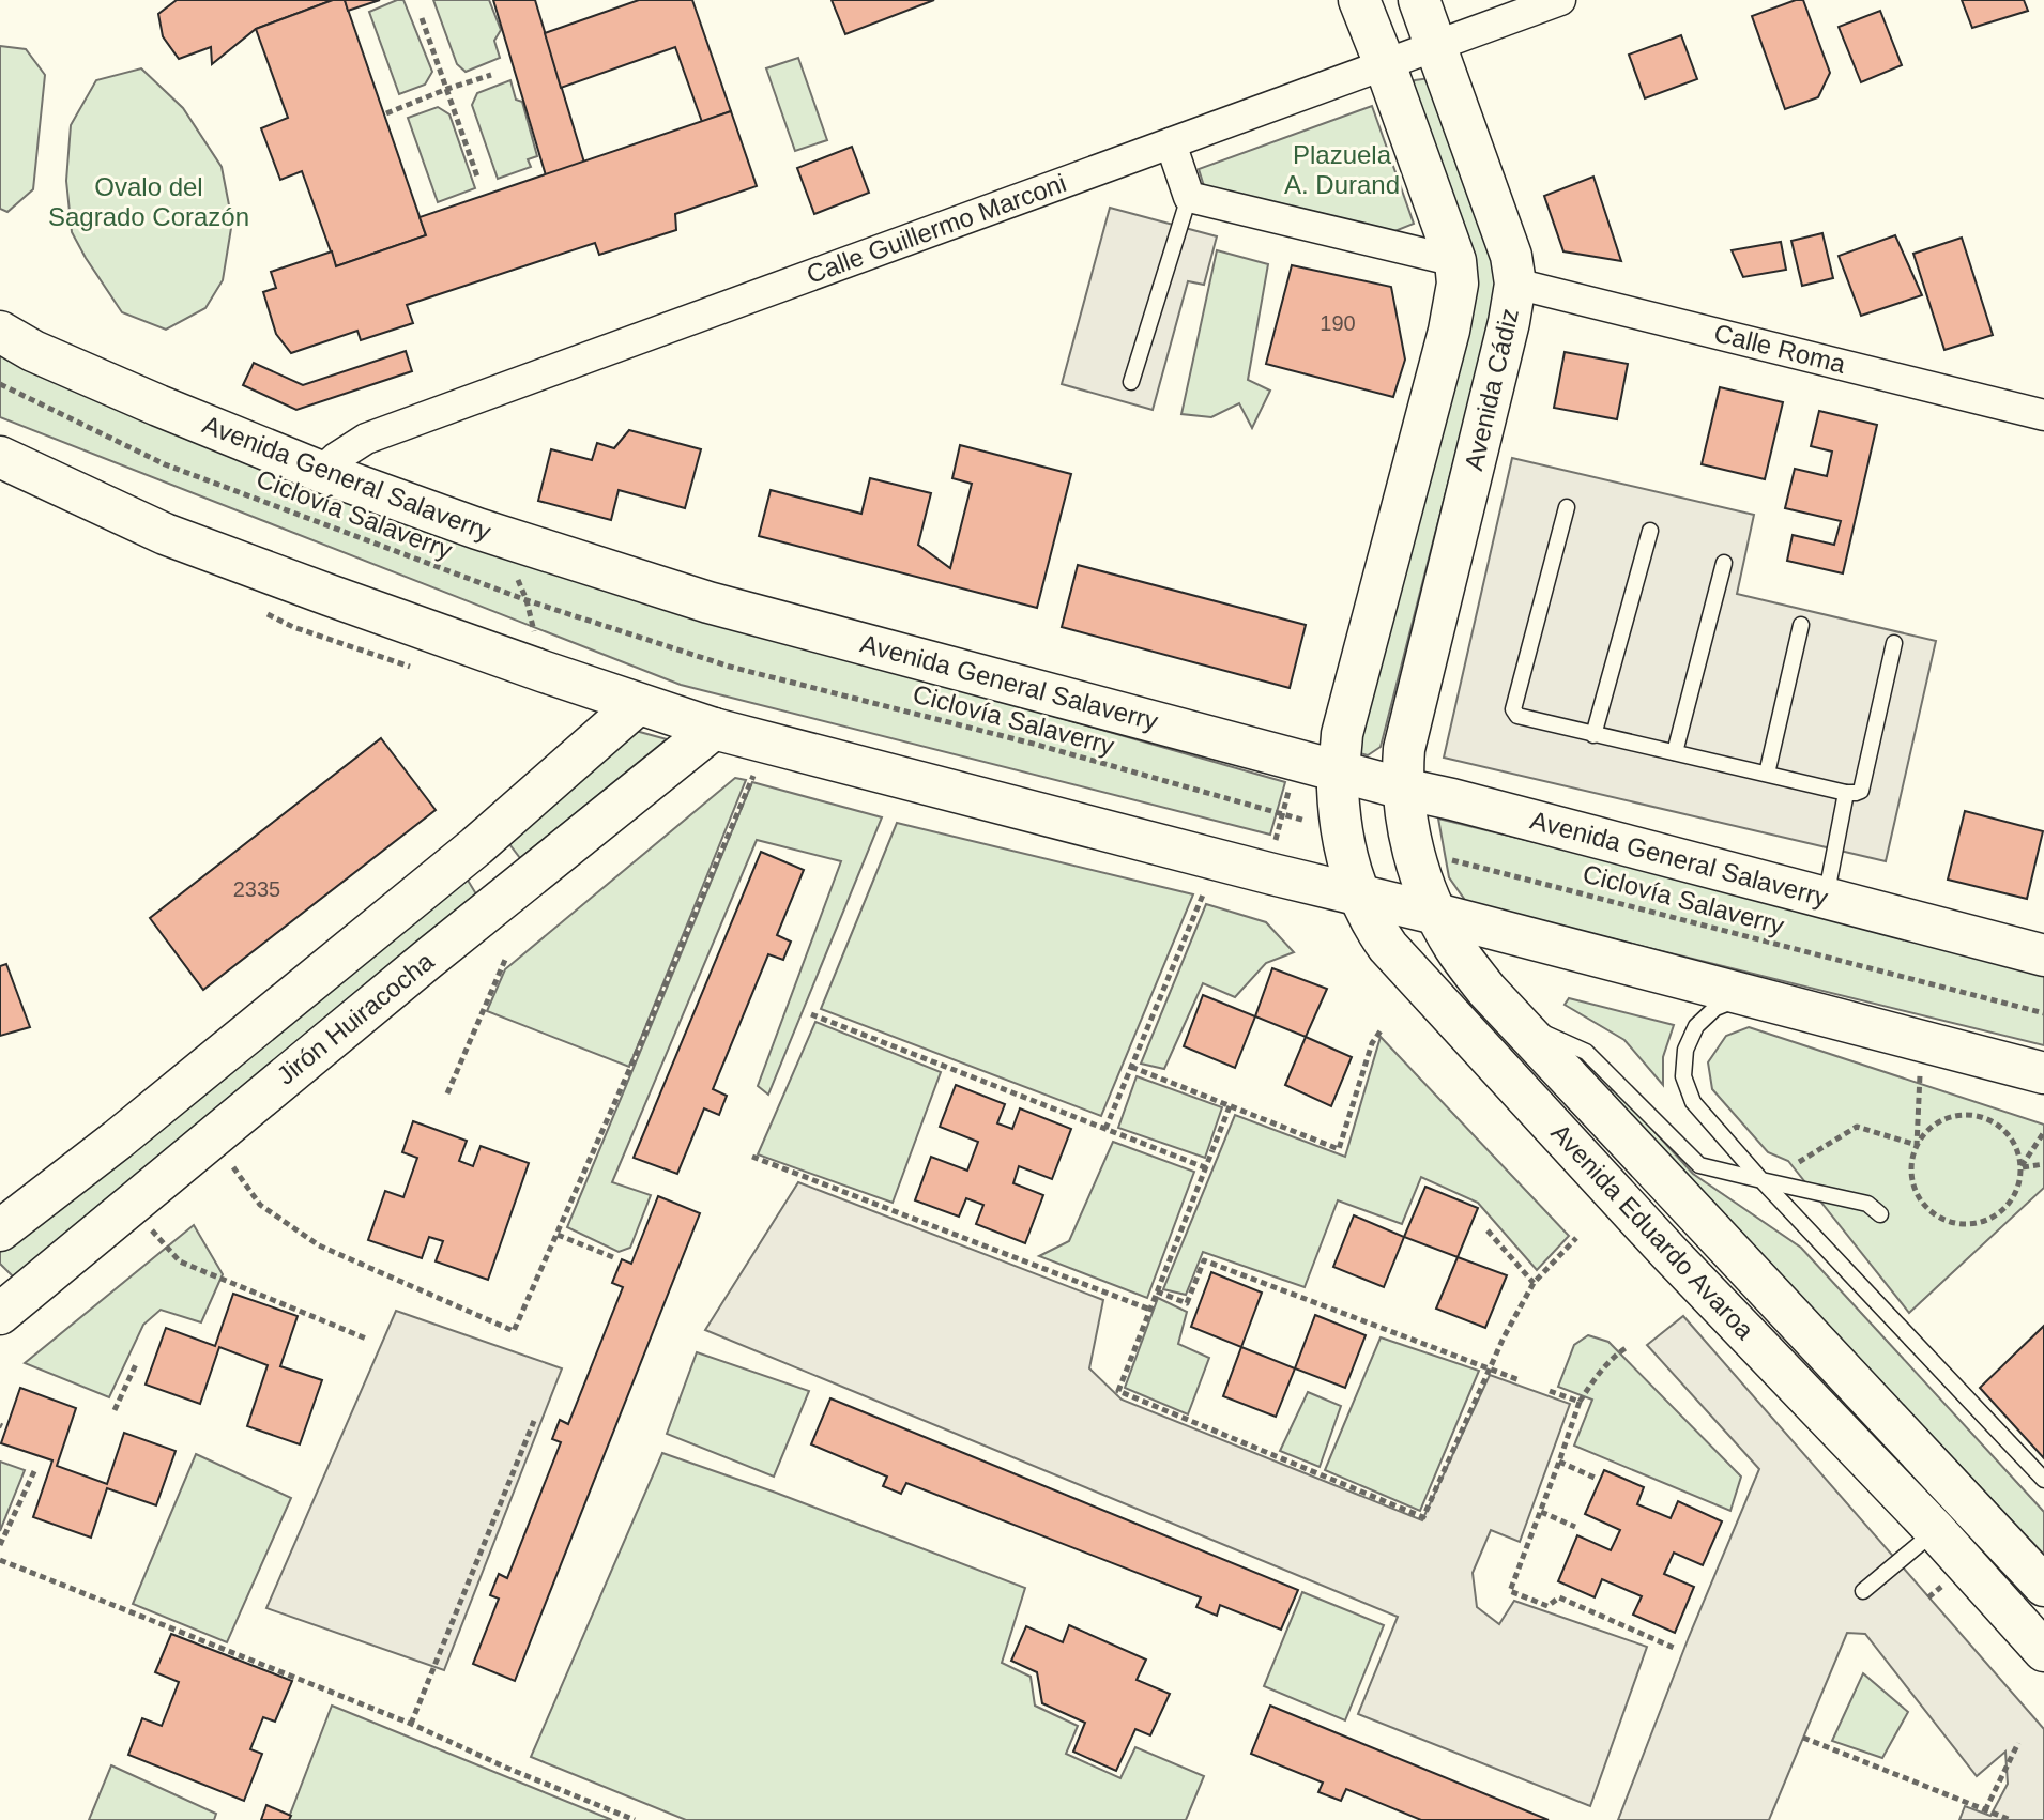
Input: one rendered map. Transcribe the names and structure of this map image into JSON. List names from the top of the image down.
{
  "streets": {
    "main road": [
      "Avenida Cádiz",
      "Avenida General Salaverry",
      "Jirón Huiracocha",
      "Avenida Eduardo Avaroa"
    ],
    "street": ["Calle Guillermo Marconi", "Calle Roma"],
    "path": ["Ciclovía Salaverry"]
  },
  "crossings": [
    ["Calle Guillermo Marconi", "Avenida Cádiz"],
    ["Calle Guillermo Marconi", "Avenida General Salaverry"],
    ["Calle Roma", "Avenida Cádiz"],
    ["Avenida Cádiz", "Avenida General Salaverry"],
    ["Avenida Cádiz", "Avenida Eduardo Avaroa"],
    ["Avenida General Salaverry", "Avenida Eduardo Avaroa"],
    ["Ciclovía Salaverry", "Avenida Eduardo Avaroa"]
  ],
  "parks": ["Plazuela A. Durand", "Ovalo del Sagrado Corazón"],
  "house_numbers": ["190", "2335"]
}
